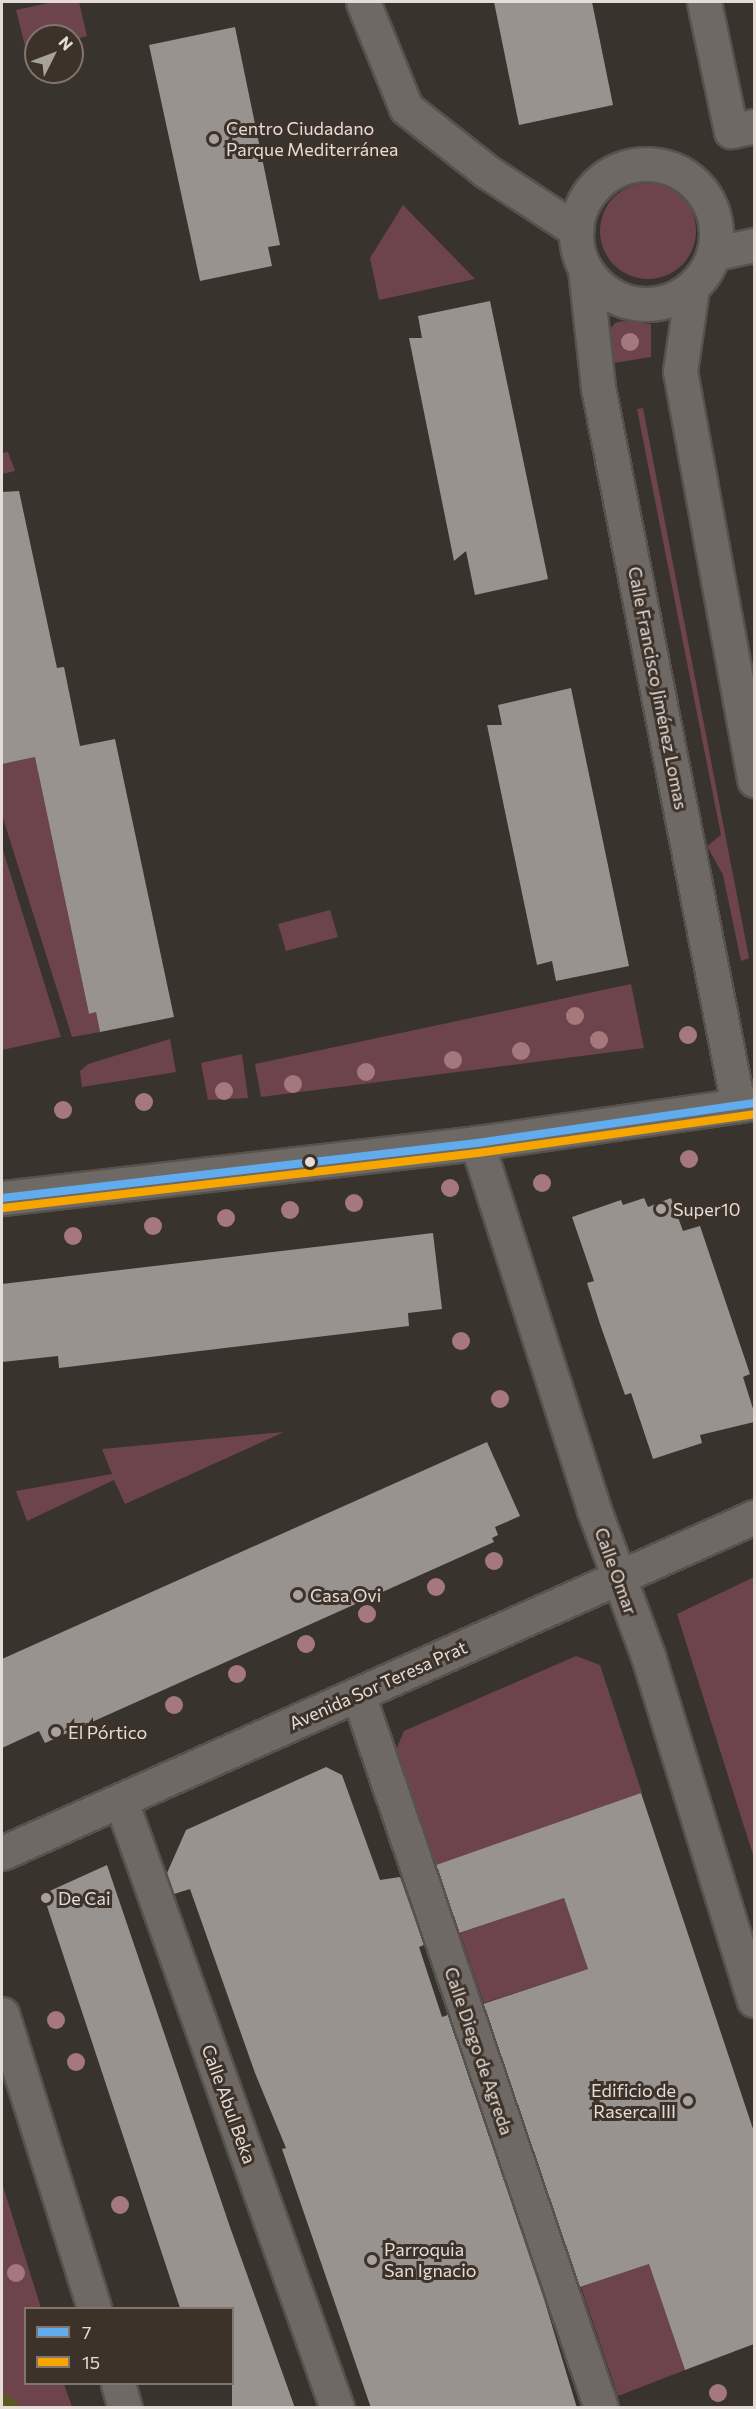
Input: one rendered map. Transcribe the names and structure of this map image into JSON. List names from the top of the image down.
{
  "streets": {
    "street": [
      "Calle Francisco Jiménez Lomas",
      "Calle Omar",
      "Avenida Sor Teresa Prat",
      "Calle Diego de Agreda",
      "Calle Abul Beka"
    ]
  },
  "crossings": [
    ["Calle Omar", "Avenida Sor Teresa Prat"],
    ["Avenida Sor Teresa Prat", "Calle Diego de Agreda"],
    ["Avenida Sor Teresa Prat", "Calle Abul Beka"]
  ],
  "places": [
    "Centro Ciudadano Parque Mediterránea",
    "Super10",
    "Casa Ovi",
    "El Pórtico",
    "De Cai",
    "Edificio de Raserca III",
    "Parroquia San Ignacio"
  ],
  "lines": ["transit line 7", "transit line 15"],
  "legend": ["7", "15"],
  "north": "top right"
}
